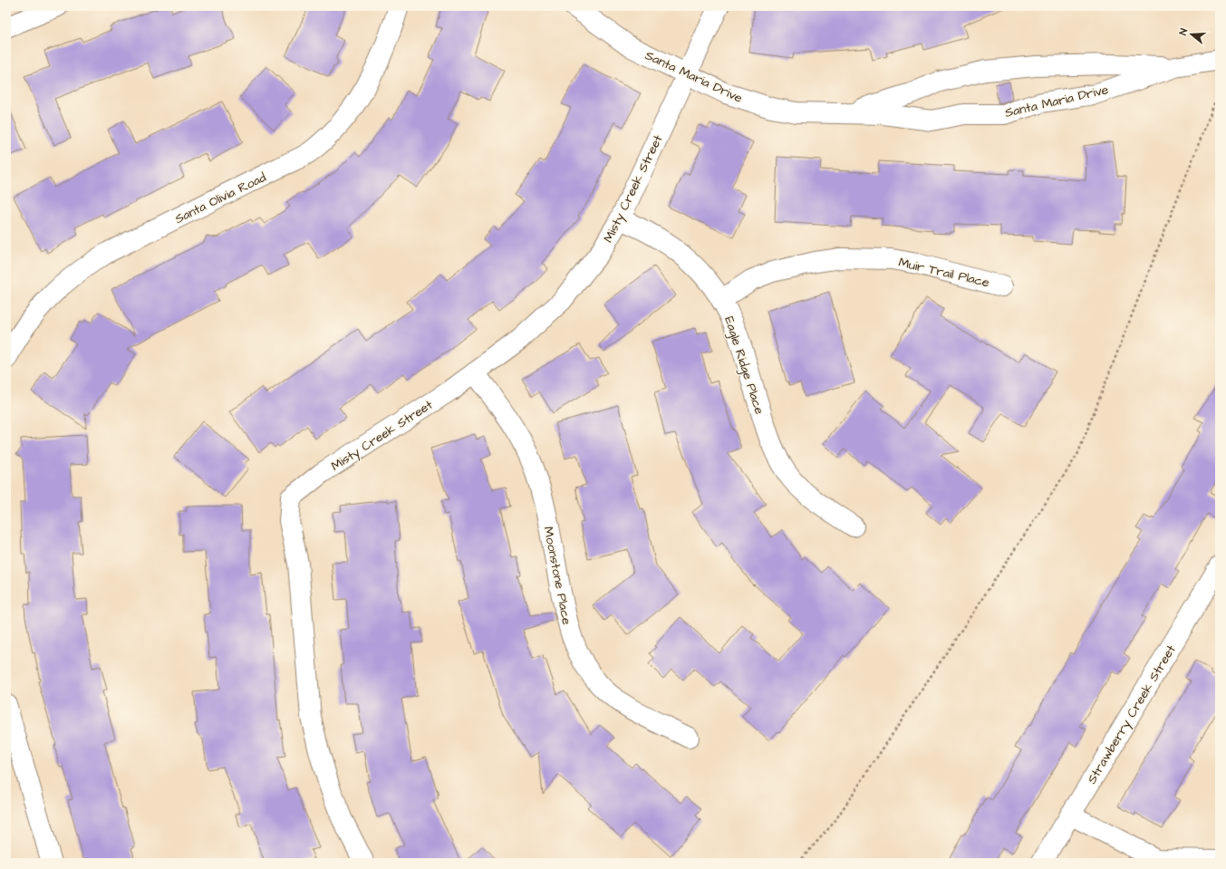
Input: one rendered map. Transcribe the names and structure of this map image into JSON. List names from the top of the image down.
{
  "streets": {
    "street": [
      "Santa Maria Drive",
      "Misty Creek Street",
      "Santa Olivia Road",
      "Muir Trail Place",
      "Eagle Ridge Place",
      "Moonstone Place",
      "Strawberry Creek Street"
    ]
  },
  "crossings": [
    ["Santa Maria Drive", "Misty Creek Street"],
    ["Misty Creek Street", "Eagle Ridge Place"],
    ["Misty Creek Street", "Moonstone Place"],
    ["Muir Trail Place", "Eagle Ridge Place"]
  ],
  "north": "left"
}
